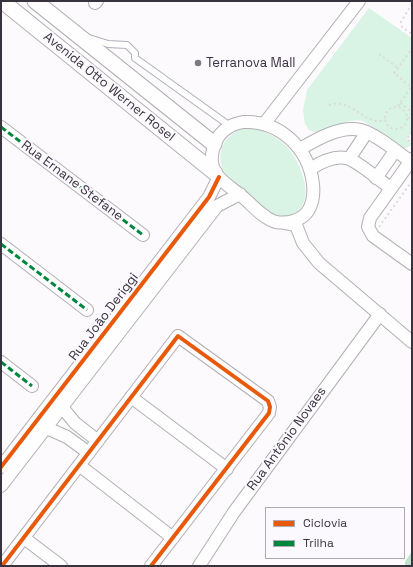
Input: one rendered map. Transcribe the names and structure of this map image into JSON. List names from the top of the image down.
{
  "streets": {
    "street": [
      "Avenida Otto Werner Rosel",
      "Rua Ernane Stefane",
      "Rua João Deriggi",
      "Rua Antônio Novaes"
    ]
  },
  "crossings": [
    ["Avenida Otto Werner Rosel", "Rua João Deriggi"]
  ],
  "places": ["Terranova Mall"],
  "legend": ["Ciclovia", "Trilha"]
}
